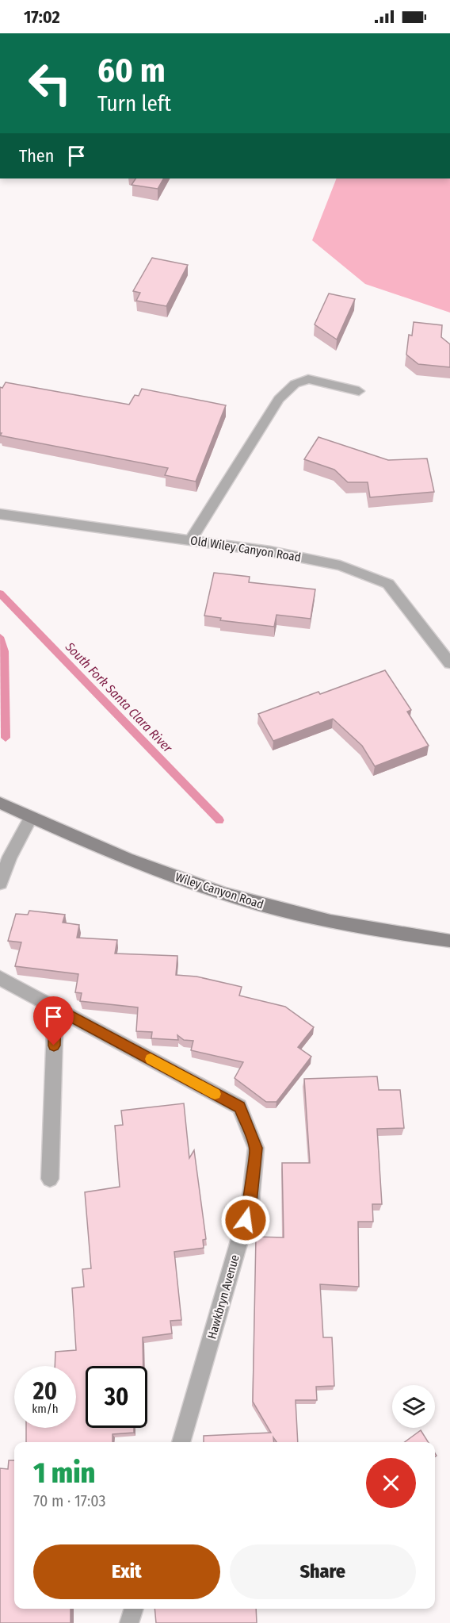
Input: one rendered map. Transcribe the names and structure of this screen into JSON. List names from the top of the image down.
{
  "streets": {
    "street": ["Old Wiley Canyon Road", "Wiley Canyon Road", "Hawkbryn Avenue"]
  },
  "water": ["South Fork Santa Clara River"],
  "page": {
    "status": "17:02",
    "turn": ["60 m", "Turn left"],
    "then": "Then",
    "speed": "20 km/h",
    "limit": "30",
    "heading": ["1 min", "70 m · 17:03"],
    "buttons": ["Exit", "Share"]
  }
}
